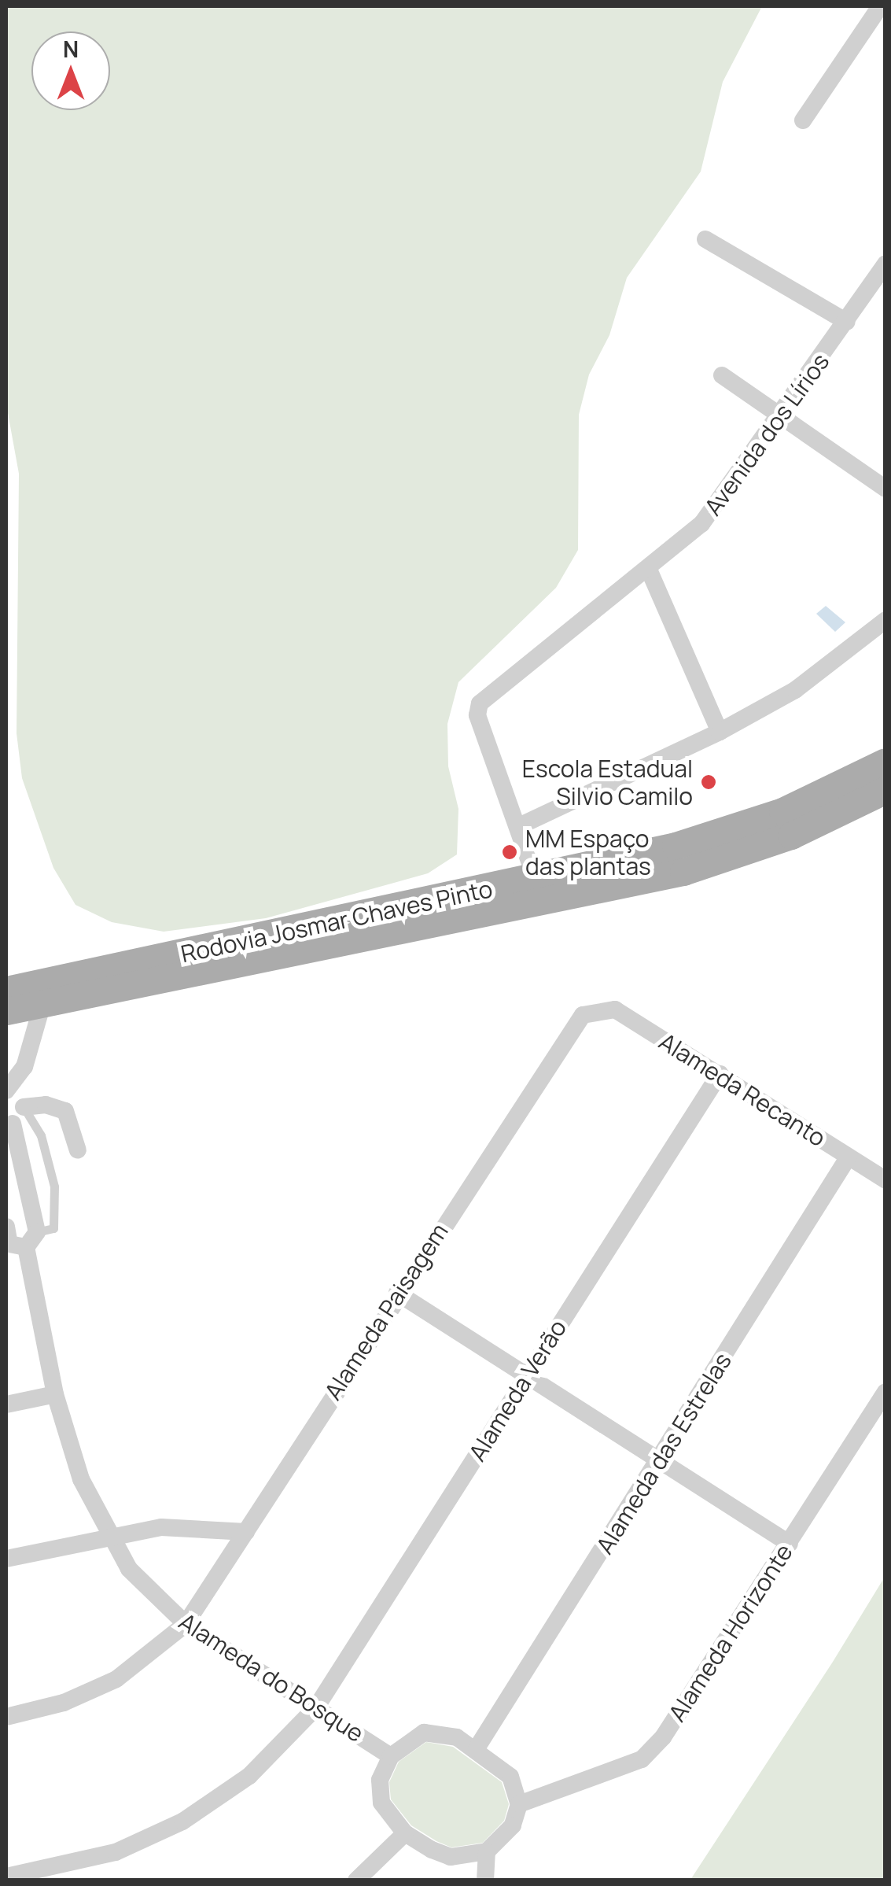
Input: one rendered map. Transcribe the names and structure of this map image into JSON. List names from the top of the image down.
{
  "streets": {
    "main road": ["Rodovia Josmar Chaves Pinto"],
    "street": [
      "Avenida dos Lírios",
      "Alameda Recanto",
      "Alameda Paisagem",
      "Alameda Verão",
      "Alameda das Estrelas",
      "Alameda Horizonte",
      "Alameda do Bosque"
    ]
  },
  "crossings": [
    ["Alameda Recanto", "Alameda Paisagem"],
    ["Alameda Recanto", "Alameda Verão"],
    ["Alameda Recanto", "Alameda das Estrelas"],
    ["Alameda Paisagem", "Alameda do Bosque"],
    ["Alameda Verão", "Alameda do Bosque"],
    ["Alameda das Estrelas", "Alameda Horizonte"],
    ["Alameda das Estrelas", "Alameda do Bosque"],
    ["Alameda Horizonte", "Alameda do Bosque"]
  ],
  "places": ["Escola Estadual Silvio Camilo", "MM Espaço das plantas"],
  "north": "top"
}
